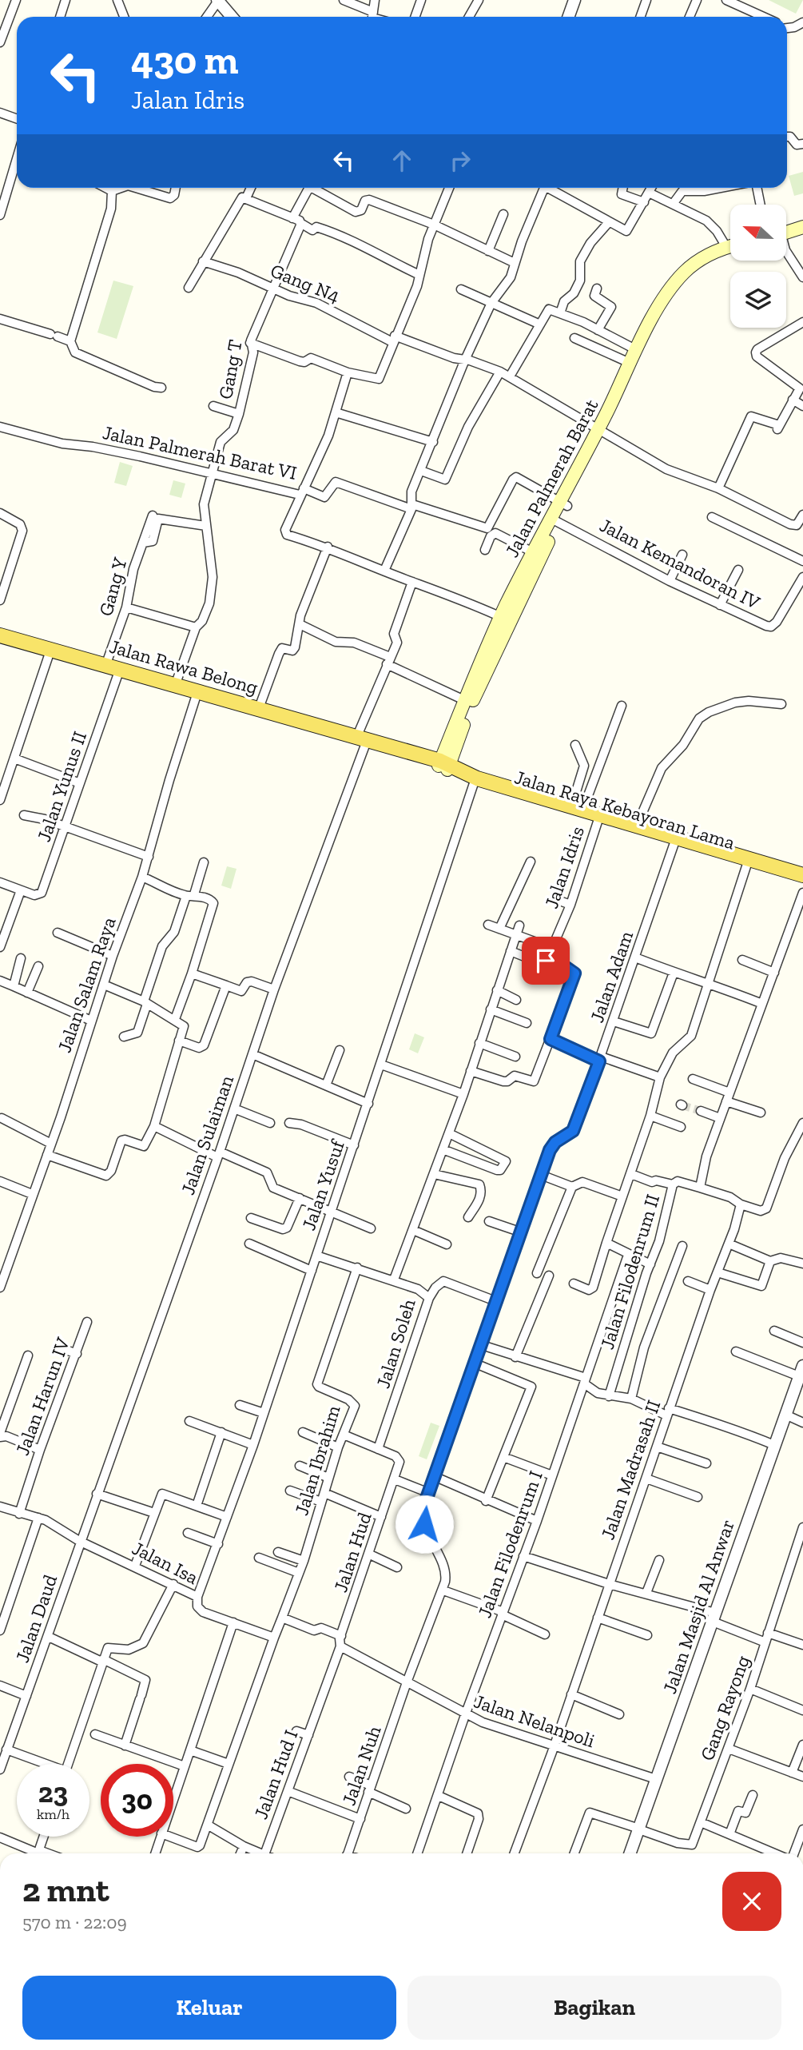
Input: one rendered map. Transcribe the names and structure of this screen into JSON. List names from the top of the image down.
{
  "streets": {
    "main road": ["Jalan Palmerah Barat", "Jalan Rawa Belong", "Jalan Raya Kebayoran Lama"],
    "street": [
      "Gang N4",
      "Gang T",
      "Jalan Palmerah Barat VI",
      "Jalan Kemandoran IV",
      "Gang Y",
      "Jalan Yunus II",
      "Jalan Idris",
      "Jalan Adam",
      "Jalan Salam Raya",
      "Jalan Sulaiman",
      "Jalan Yusuf",
      "Jalan Filodenrum II",
      "Jalan Soleh",
      "Jalan Harun IV",
      "Jalan Ibrahim",
      "Jalan Madrasah II",
      "Jalan Filodenrum I",
      "Jalan Hud",
      "Jalan Isa",
      "Jalan Masjid Al Anwar",
      "Jalan Daud",
      "Gang Rayong",
      "Jalan Nelanpoli",
      "Jalan Nuh",
      "Jalan Hud I"
    ]
  },
  "crossings": [
    ["Gang N4", "Gang T"],
    ["Gang N4", "Jalan Palmerah Barat"],
    ["Gang T", "Jalan Palmerah Barat VI"],
    ["Gang T", "Jalan Rawa Belong"],
    ["Jalan Palmerah Barat", "Jalan Kemandoran IV"],
    ["Jalan Palmerah Barat", "Jalan Rawa Belong"],
    ["Jalan Palmerah Barat", "Jalan Raya Kebayoran Lama"],
    ["Gang Y", "Jalan Rawa Belong"],
    ["Gang Y", "Jalan Yunus II"],
    ["Jalan Rawa Belong", "Jalan Yunus II"],
    ["Jalan Rawa Belong", "Jalan Raya Kebayoran Lama"],
    ["Jalan Rawa Belong", "Jalan Salam Raya"],
    ["Jalan Rawa Belong", "Jalan Sulaiman"],
    ["Jalan Raya Kebayoran Lama", "Jalan Idris"],
    ["Jalan Raya Kebayoran Lama", "Jalan Adam"],
    ["Jalan Raya Kebayoran Lama", "Jalan Yusuf"],
    ["Jalan Adam", "Jalan Nelanpoli"],
    ["Jalan Adam", "Jalan Nuh"],
    ["Jalan Sulaiman", "Jalan Isa"],
    ["Jalan Sulaiman", "Jalan Daud"],
    ["Jalan Yusuf", "Jalan Soleh"],
    ["Jalan Yusuf", "Jalan Isa"],
    ["Jalan Soleh", "Jalan Ibrahim"],
    ["Jalan Harun IV", "Jalan Isa"],
    ["Jalan Madrasah II", "Jalan Nelanpoli"],
    ["Jalan Filodenrum I", "Jalan Nelanpoli"],
    ["Jalan Isa", "Jalan Daud"],
    ["Jalan Masjid Al Anwar", "Gang Rayong"],
    ["Jalan Masjid Al Anwar", "Jalan Nelanpoli"],
    ["Jalan Nelanpoli", "Jalan Nuh"]
  ],
  "north": "left",
  "page": {
    "turn": ["430 m", "Jalan Idris"],
    "speed": "23 km/h",
    "limit": "30",
    "heading": ["2 mnt", "570 m · 22:09"],
    "buttons": ["Keluar", "Bagikan"]
  }
}
